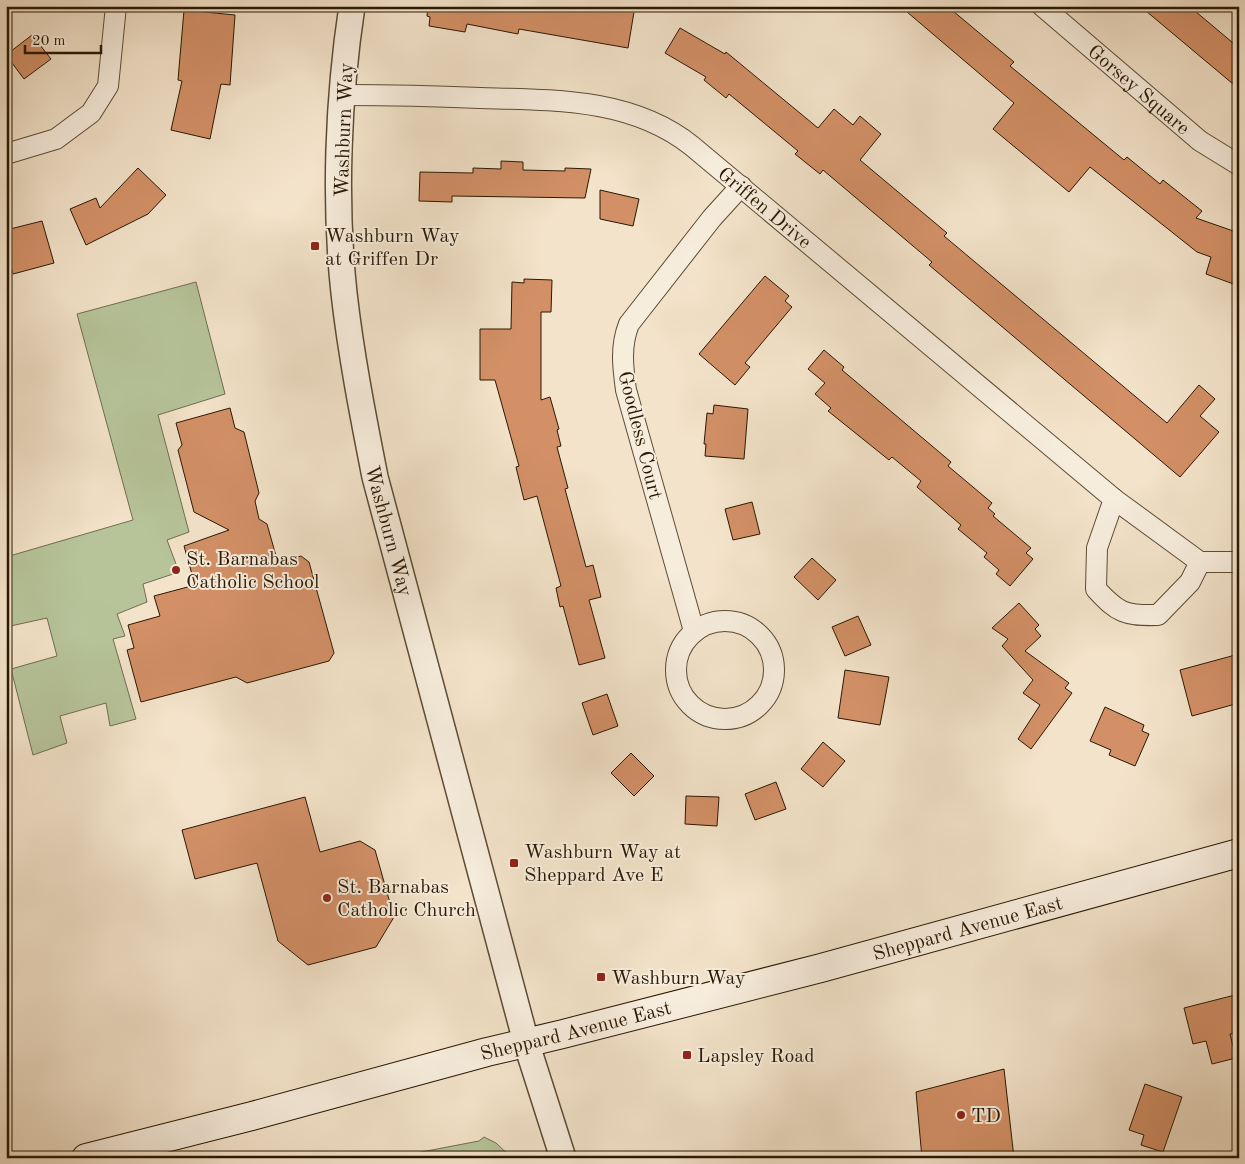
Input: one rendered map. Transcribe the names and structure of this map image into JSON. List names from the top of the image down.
{
  "streets": {
    "main road": ["Sheppard Avenue East"],
    "street": [
      "Gorsey Square",
      "Washburn Way",
      "Griffen Drive",
      "Goodless Court"
    ]
  },
  "crossings": [
    ["Washburn Way", "Griffen Drive"],
    ["Washburn Way", "Sheppard Avenue East"],
    ["Griffen Drive", "Goodless Court"]
  ],
  "places": {
    "transit": [
      "Washburn Way at Griffen Dr",
      "Washburn Way at Sheppard Ave E",
      "Washburn Way",
      "Lapsley Road"
    ],
    "other": ["St. Barnabas Catholic School", "St. Barnabas Catholic Church", "TD"]
  },
  "scale_bar": "20 m"
}
